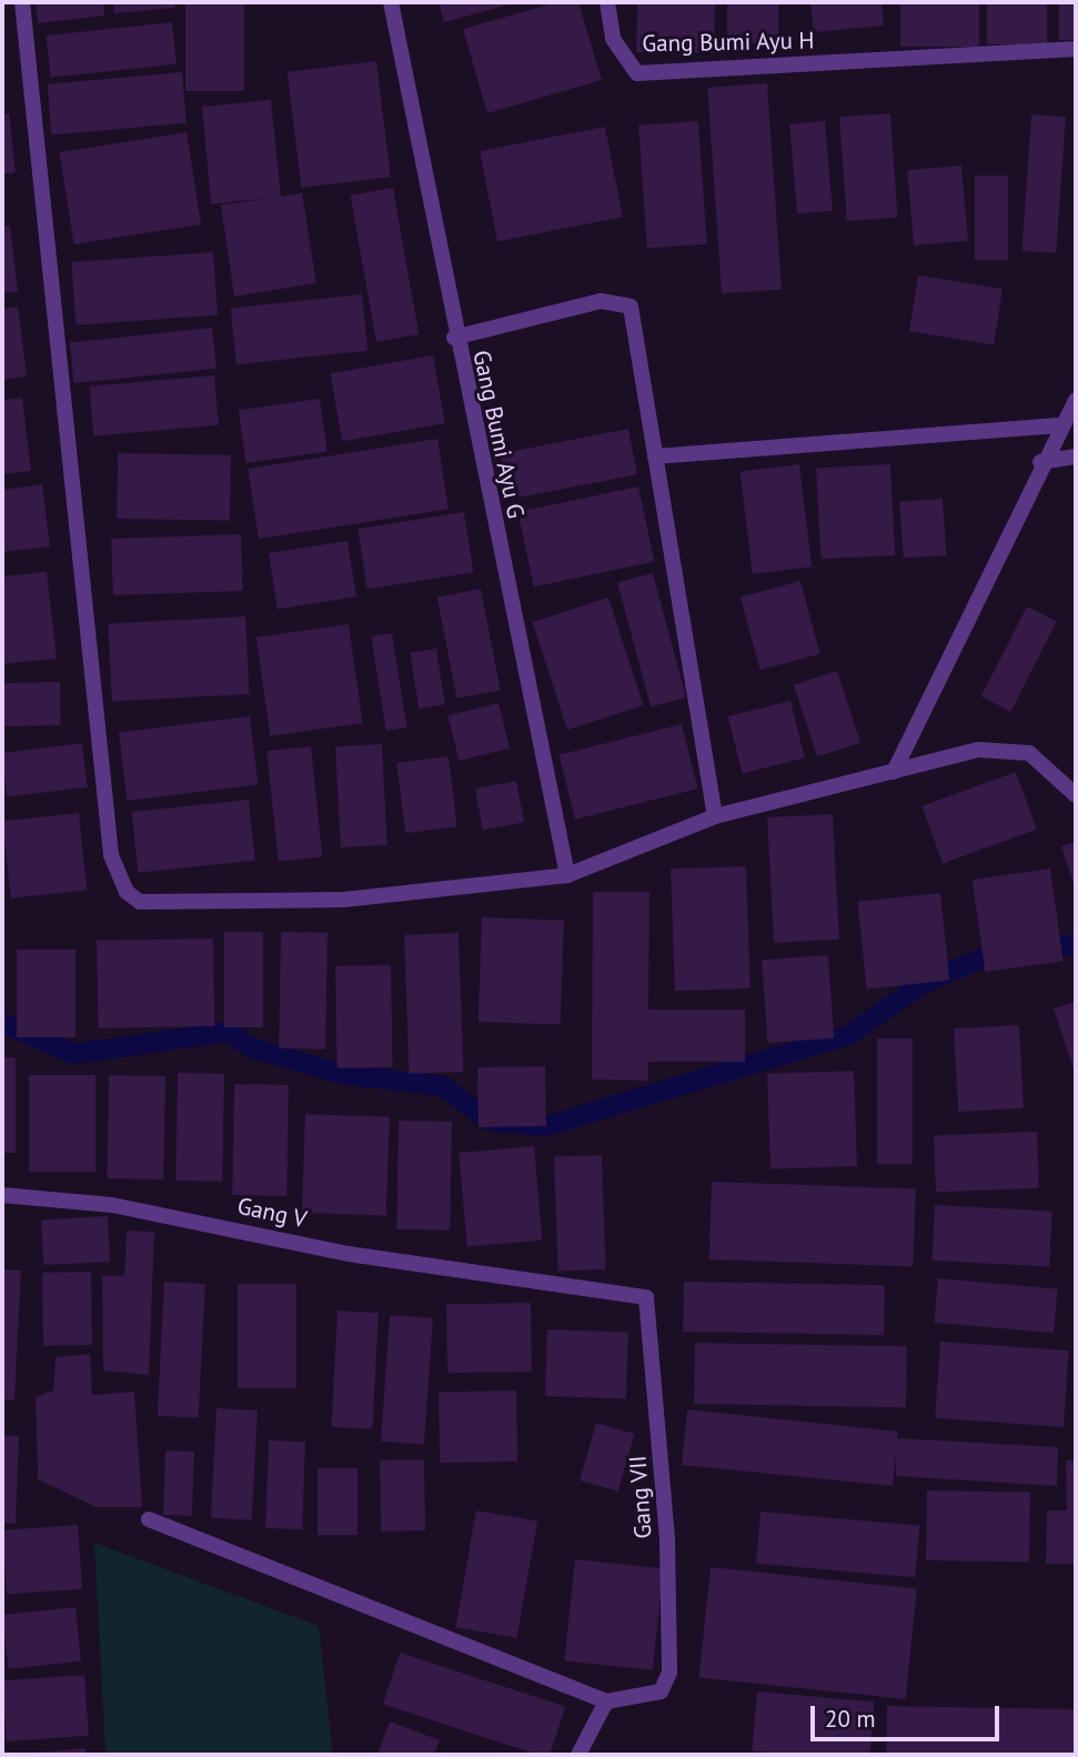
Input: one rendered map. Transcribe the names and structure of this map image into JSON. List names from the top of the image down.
{
  "streets": {
    "street": [
      "Gang Bumi Ayu H",
      "Gang Bumi Ayu G",
      "Gang V",
      "Gang VII"
    ]
  },
  "crossings": [
    ["Gang V", "Gang VII"]
  ],
  "scale_bar": "20 m"
}
